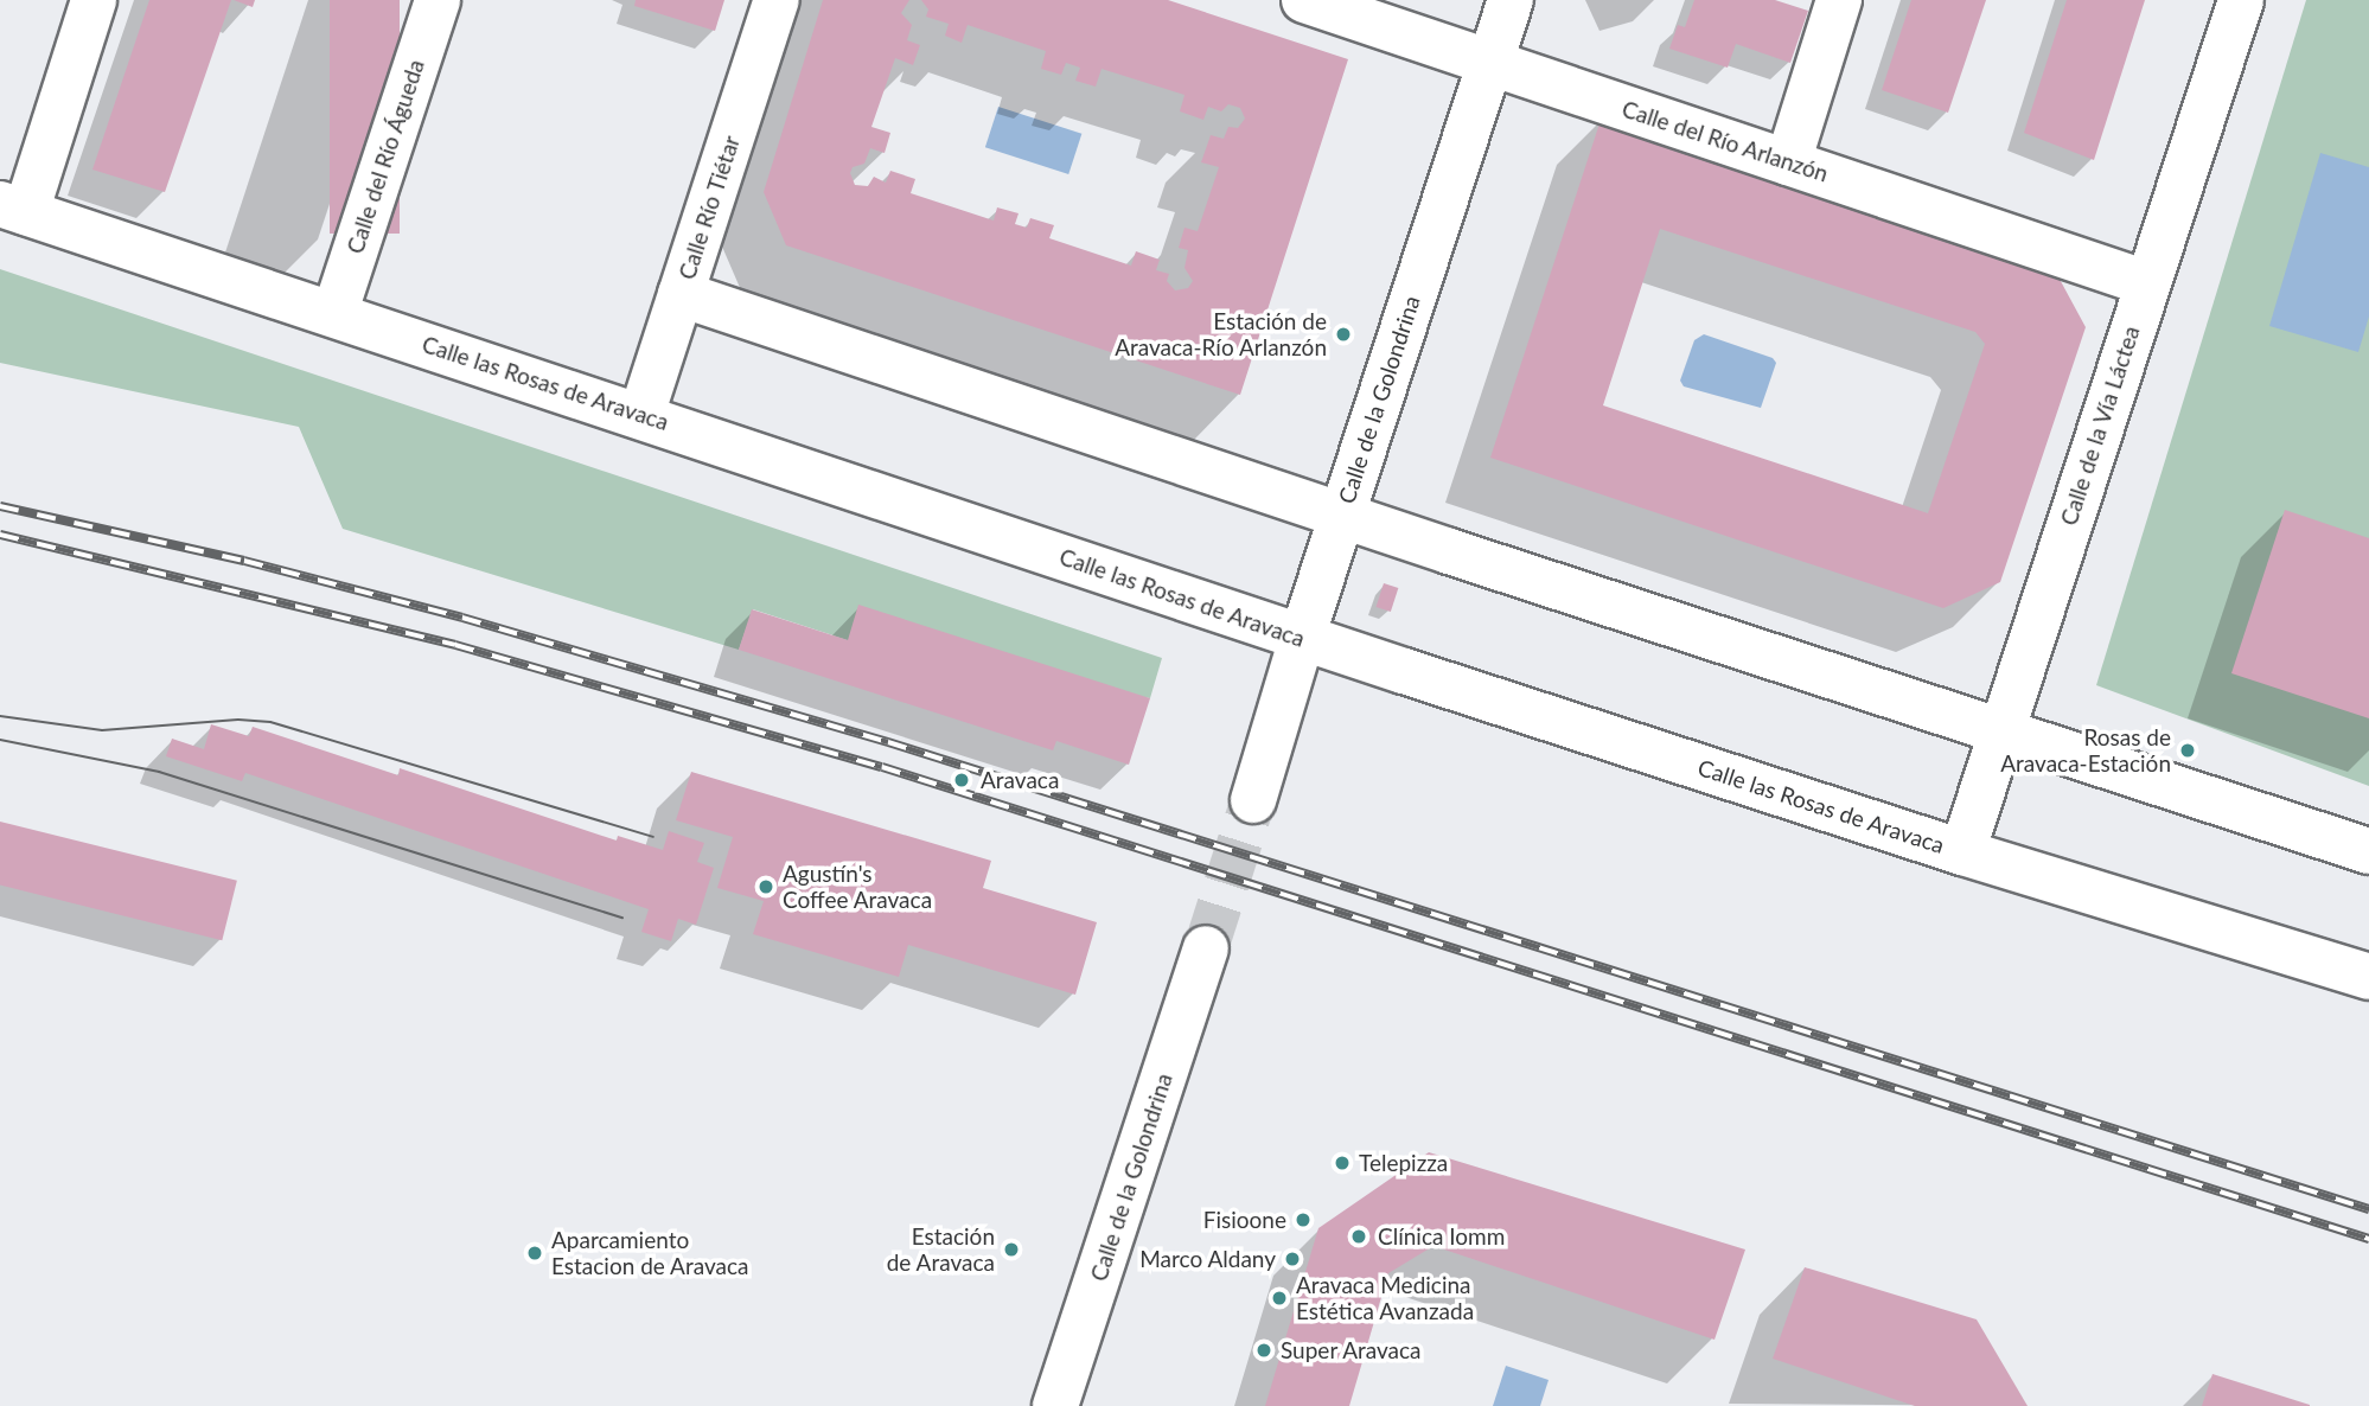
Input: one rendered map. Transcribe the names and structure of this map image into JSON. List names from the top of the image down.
{
  "streets": {
    "street": [
      "Calle del Río Arlanzón",
      "Calle del Río Águeda",
      "Calle Río Tiétar",
      "Calle las Rosas de Aravaca",
      "Calle de la Golondrina",
      "Calle de la Vía Láctea"
    ]
  },
  "crossings": [
    ["Calle del Río Arlanzón", "Calle de la Golondrina"],
    ["Calle del Río Arlanzón", "Calle de la Vía Láctea"],
    ["Calle del Río Águeda", "Calle las Rosas de Aravaca"],
    ["Calle Río Tiétar", "Calle las Rosas de Aravaca"],
    ["Calle las Rosas de Aravaca", "Calle de la Golondrina"],
    ["Calle las Rosas de Aravaca", "Calle de la Vía Láctea"]
  ],
  "places": [
    "Estación de Aravaca-Río Arlanzón",
    "Rosas de Aravaca-Estación",
    "Aravaca",
    "Agustín's Coffee Aravaca",
    "Telepizza",
    "Fisioone",
    "Clínica Iomm",
    "Estación de Aravaca",
    "Aparcamiento Estacion de Aravaca",
    "Marco Aldany",
    "Aravaca Medicina Estética Avanzada",
    "Super Aravaca"
  ]
}
